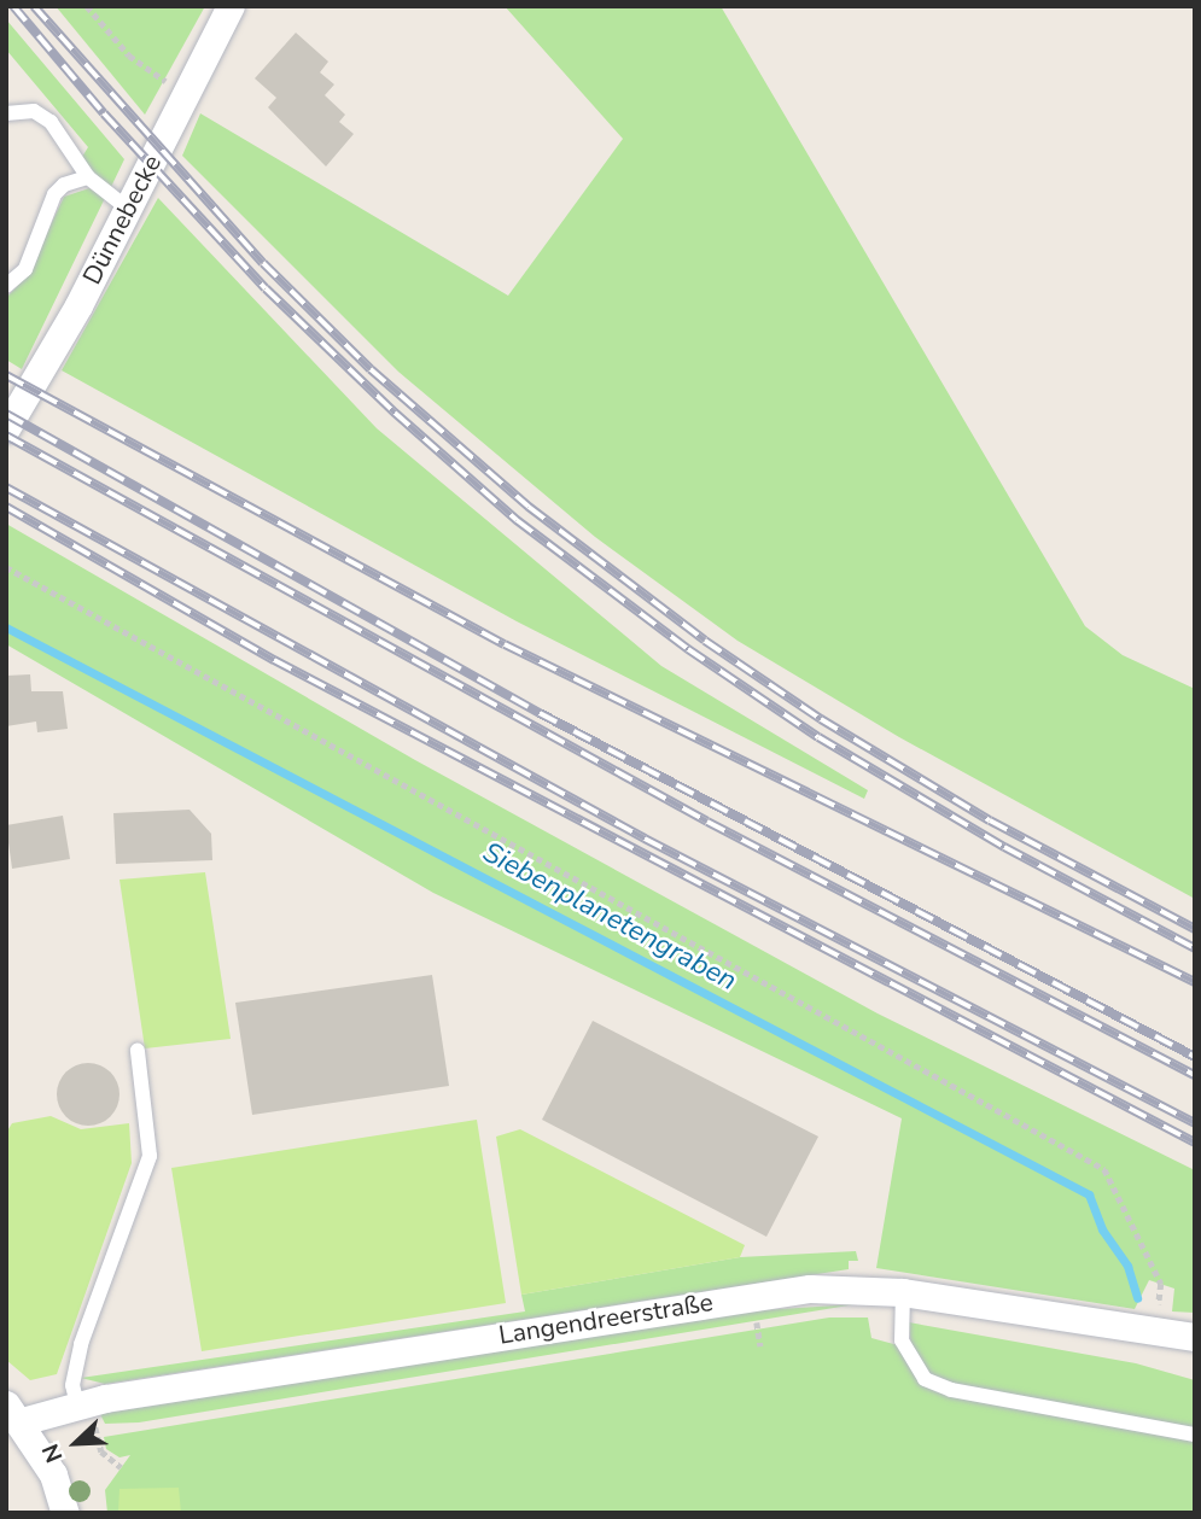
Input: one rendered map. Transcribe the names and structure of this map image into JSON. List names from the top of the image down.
{
  "streets": {
    "street": ["Dünnebecke", "Langendreerstraße"]
  },
  "water": ["Siebenplanetengraben"],
  "north": "bottom left"
}
